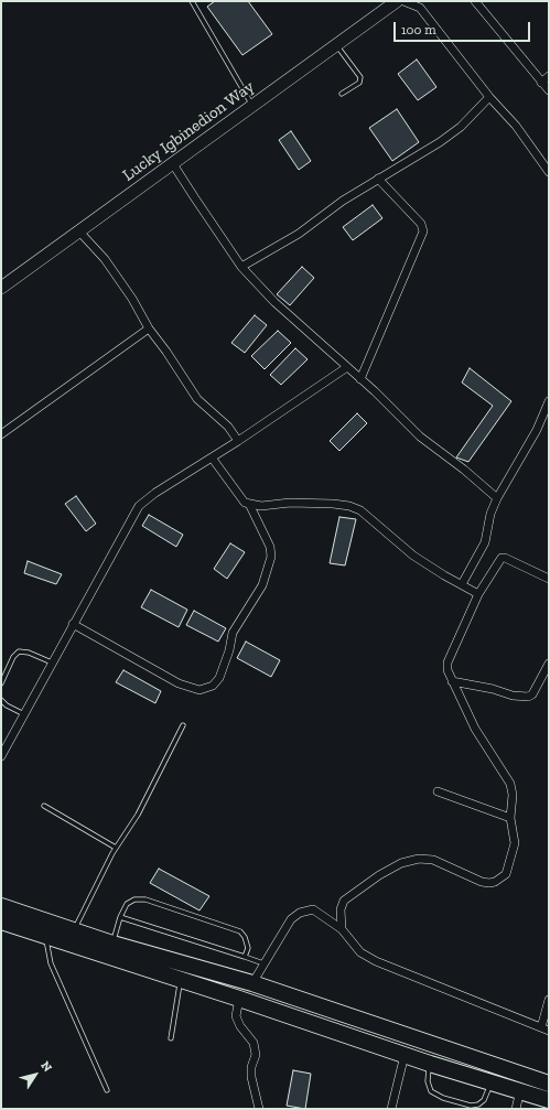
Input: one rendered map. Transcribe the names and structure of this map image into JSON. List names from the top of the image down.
{
  "streets": {
    "street": ["Lucky Igbinedion Way"]
  },
  "scale_bar": "100 m",
  "north": "top right"
}
